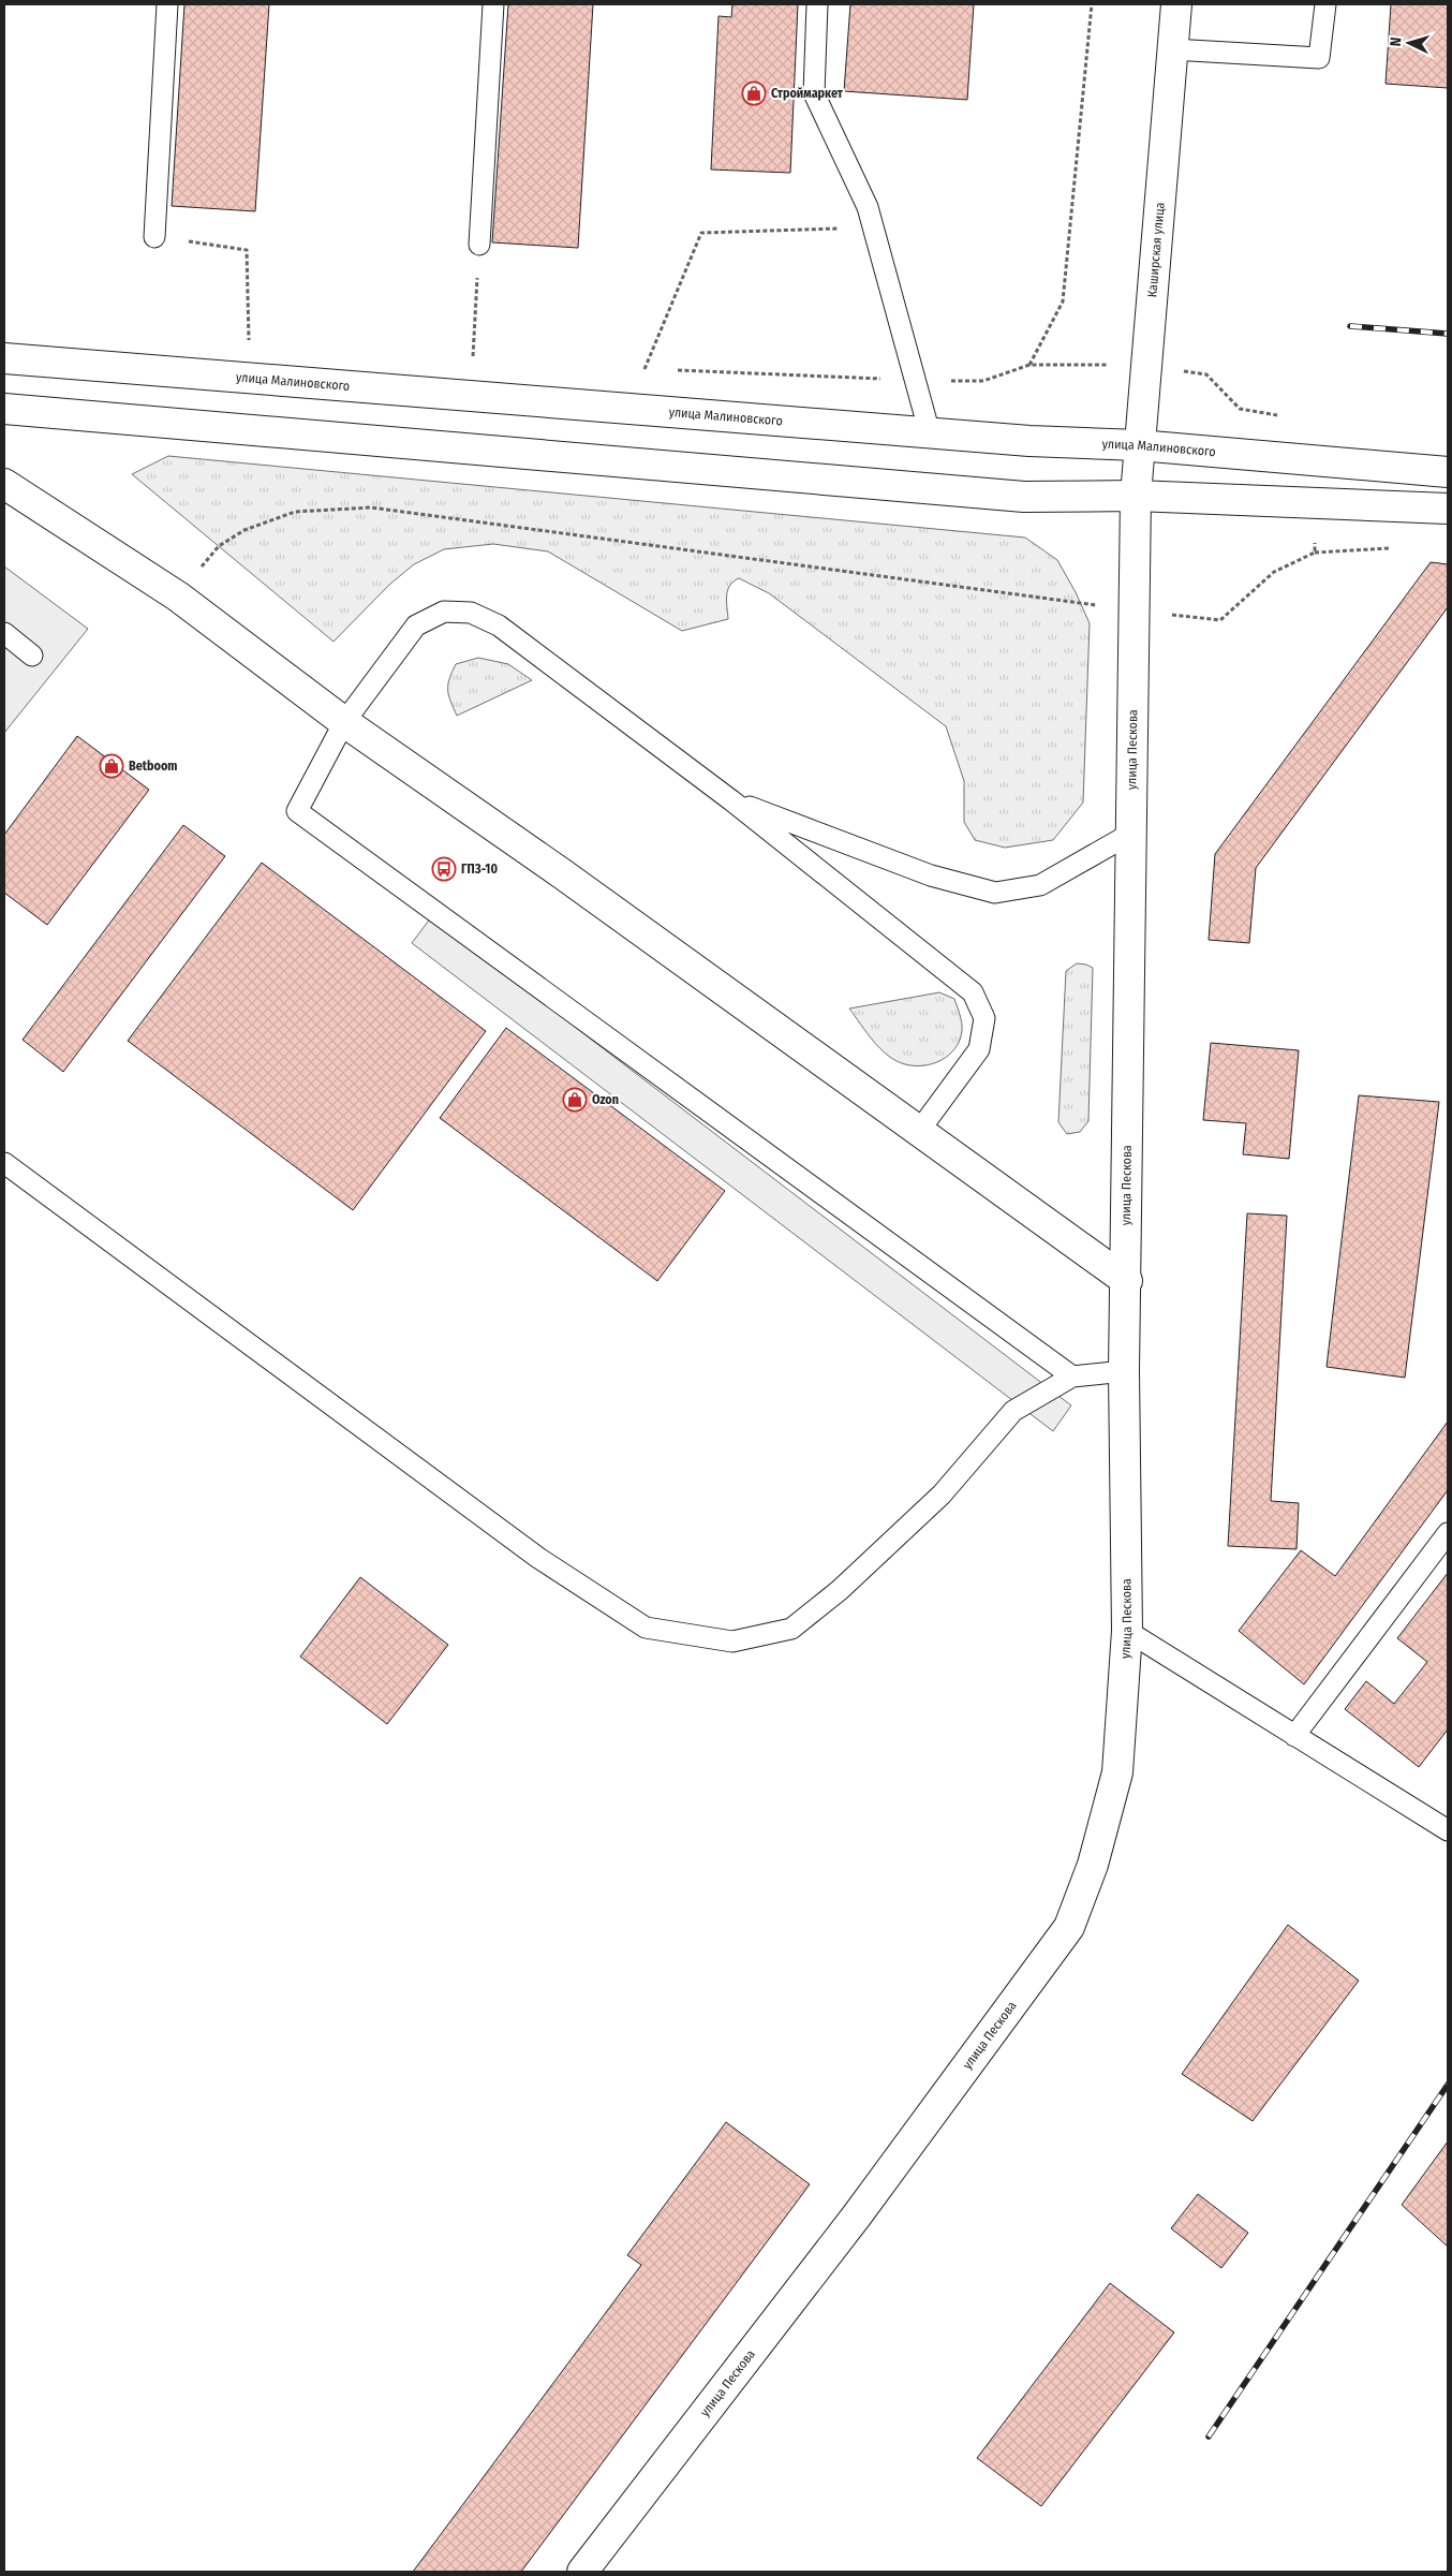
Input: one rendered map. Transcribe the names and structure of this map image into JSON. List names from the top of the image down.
{
  "streets": {
    "main road": ["Каширская улица", "улица Малиновского", "улица Пескова"]
  },
  "crossings": [
    ["Каширская улица", "улица Малиновского"],
    ["Каширская улица", "улица Пескова"]
  ],
  "places": {
    "shop": ["Строймаркет", "Betboom", "Ozon"],
    "bus stop": ["ГПЗ-10"]
  },
  "north": "left"
}
